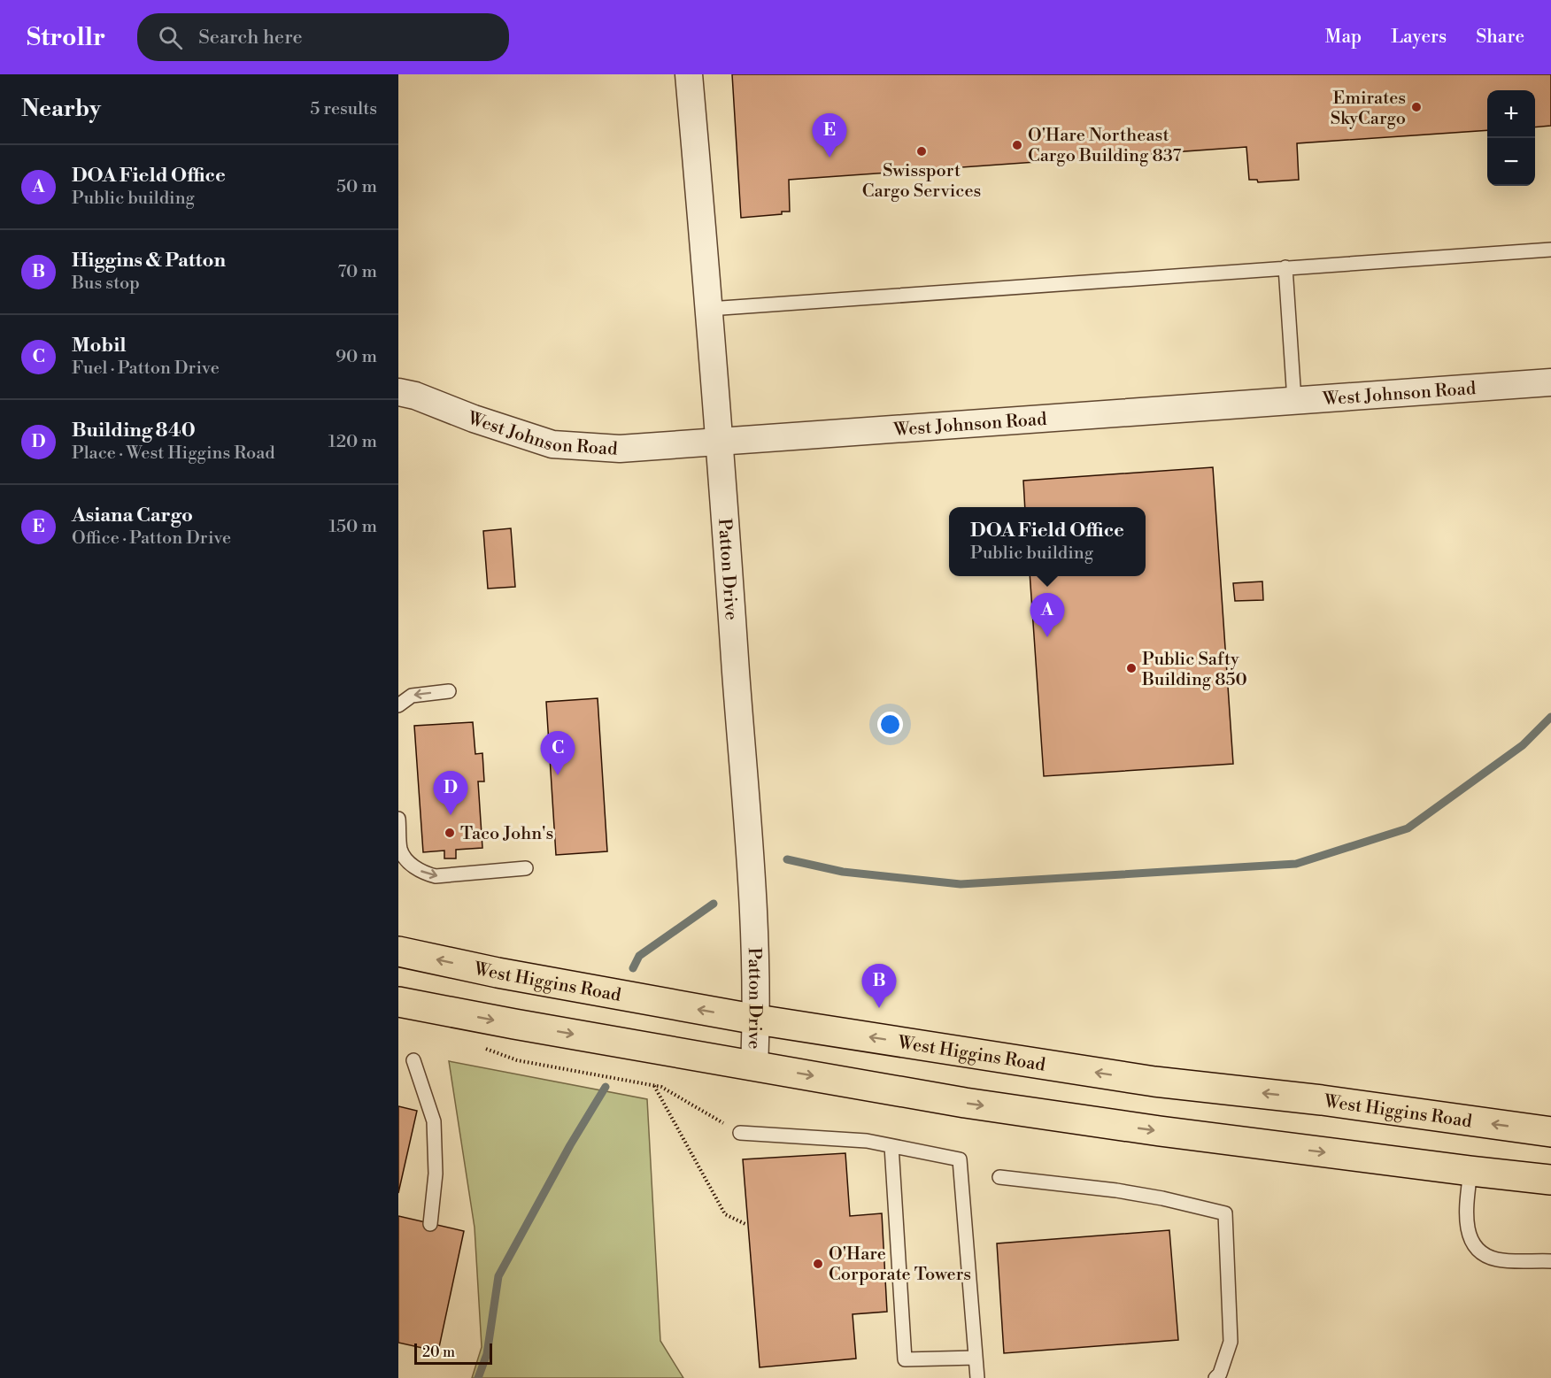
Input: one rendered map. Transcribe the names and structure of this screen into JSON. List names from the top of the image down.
{
  "streets": {
    "main road": ["West Higgins Road"],
    "street": ["West Johnson Road", "Patton Drive"]
  },
  "crossings": [
    ["West Johnson Road", "Patton Drive"],
    ["Patton Drive", "West Higgins Road"]
  ],
  "places": [
    "Emirates SkyCargo",
    "O'Hare Northeast Cargo Building 837",
    "Swissport Cargo Services",
    "Public Safty Building 850",
    "Taco John's",
    "O'Hare Corporate Towers"
  ],
  "scale_bar": "20 m",
  "page": {
    "header": "Strollr",
    "search": "Search here",
    "nav": ["Map", "Layers", "Share"],
    "heading": ["Nearby", "5 results"],
    "map_buttons": ["+", "−"],
    "pins": [
      "E",
      "A",
      "C",
      "D",
      "B"
    ],
    "list": [
      {
        "mark": "A",
        "name": "DOA Field Office",
        "note": "Public building",
        "value": "50 m"
      },
      {
        "mark": "B",
        "name": "Higgins & Patton",
        "note": "Bus stop",
        "value": "70 m"
      },
      {
        "mark": "C",
        "name": "Mobil",
        "note": "Fuel · Patton Drive",
        "value": "90 m"
      },
      {
        "mark": "D",
        "name": "Building 840",
        "note": "Place · West Higgins Road",
        "value": "120 m"
      },
      {
        "mark": "E",
        "name": "Asiana Cargo",
        "note": "Office · Patton Drive",
        "value": "150 m"
      }
    ],
    "popup": ["DOA Field Office", "Public building"],
    "scale": "20 m"
  }
}
